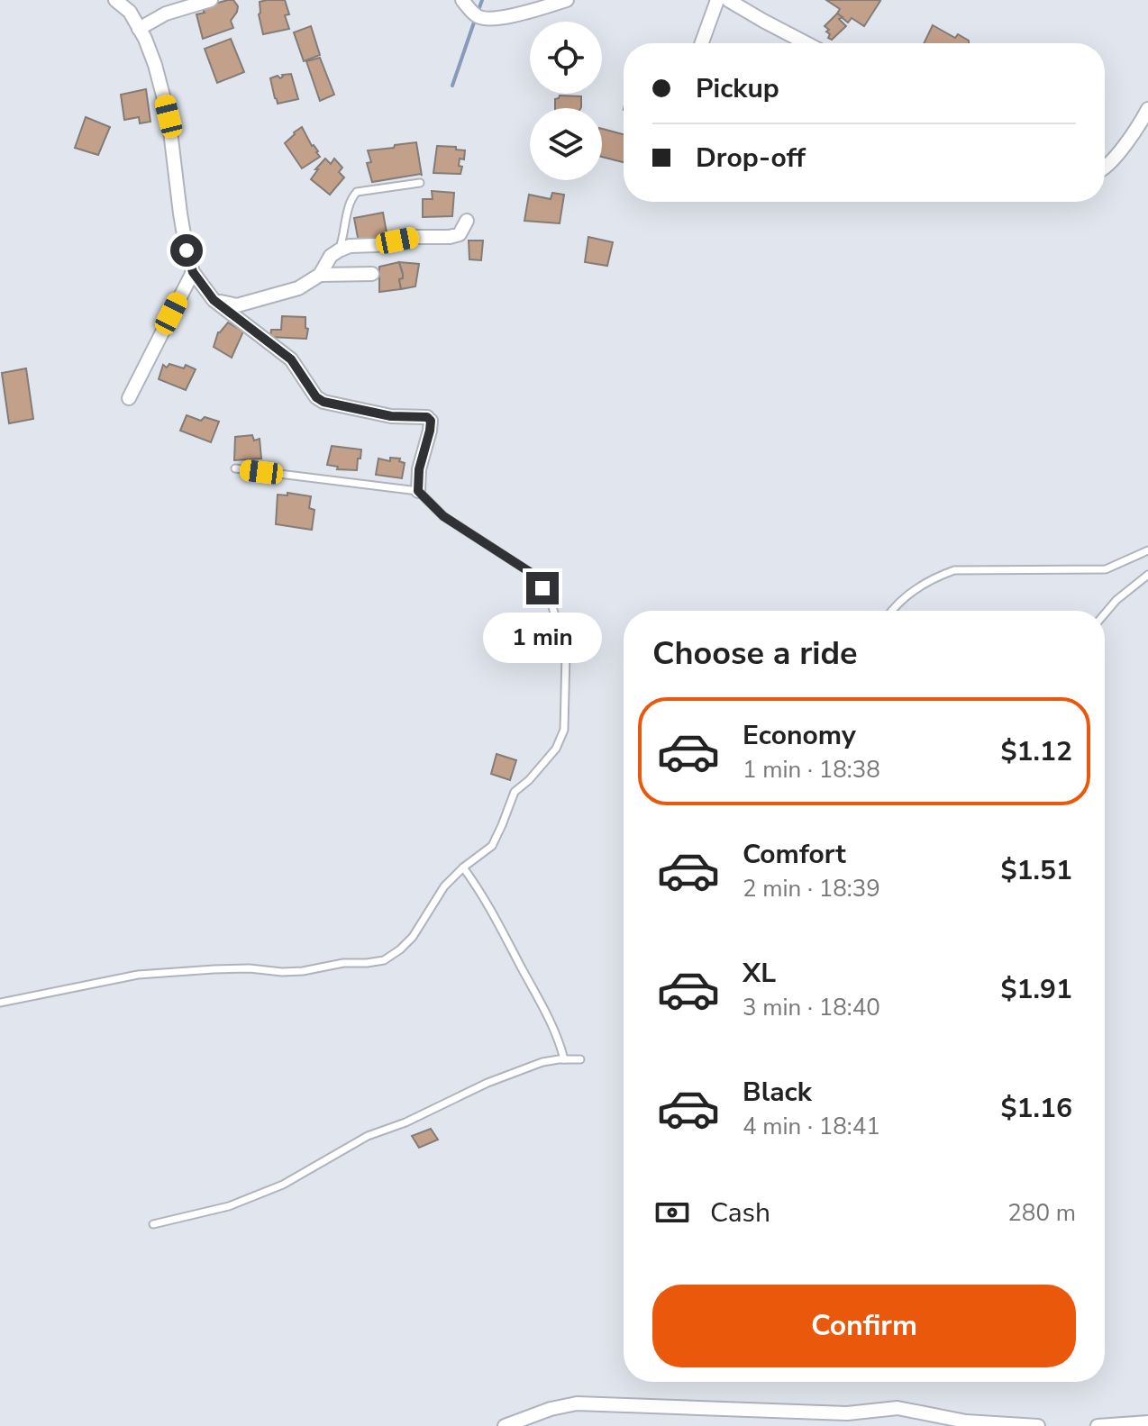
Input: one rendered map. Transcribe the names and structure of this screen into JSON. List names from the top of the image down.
{
  "page": {
    "banner": ["Pickup", "Drop-off"],
    "heading": "Choose a ride",
    "bubble": "1 min",
    "list": [
      {
        "name": "Economy",
        "note": "1 min · 18:38",
        "value": "$1.12"
      },
      {
        "name": "Comfort",
        "note": "2 min · 18:39",
        "value": "$1.51"
      },
      {
        "name": "XL",
        "note": "3 min · 18:40",
        "value": "$1.91"
      },
      {
        "name": "Black",
        "note": "4 min · 18:41",
        "value": "$1.16"
      }
    ],
    "pay": ["Cash", "280 m"],
    "buttons": "Confirm"
  }
}
